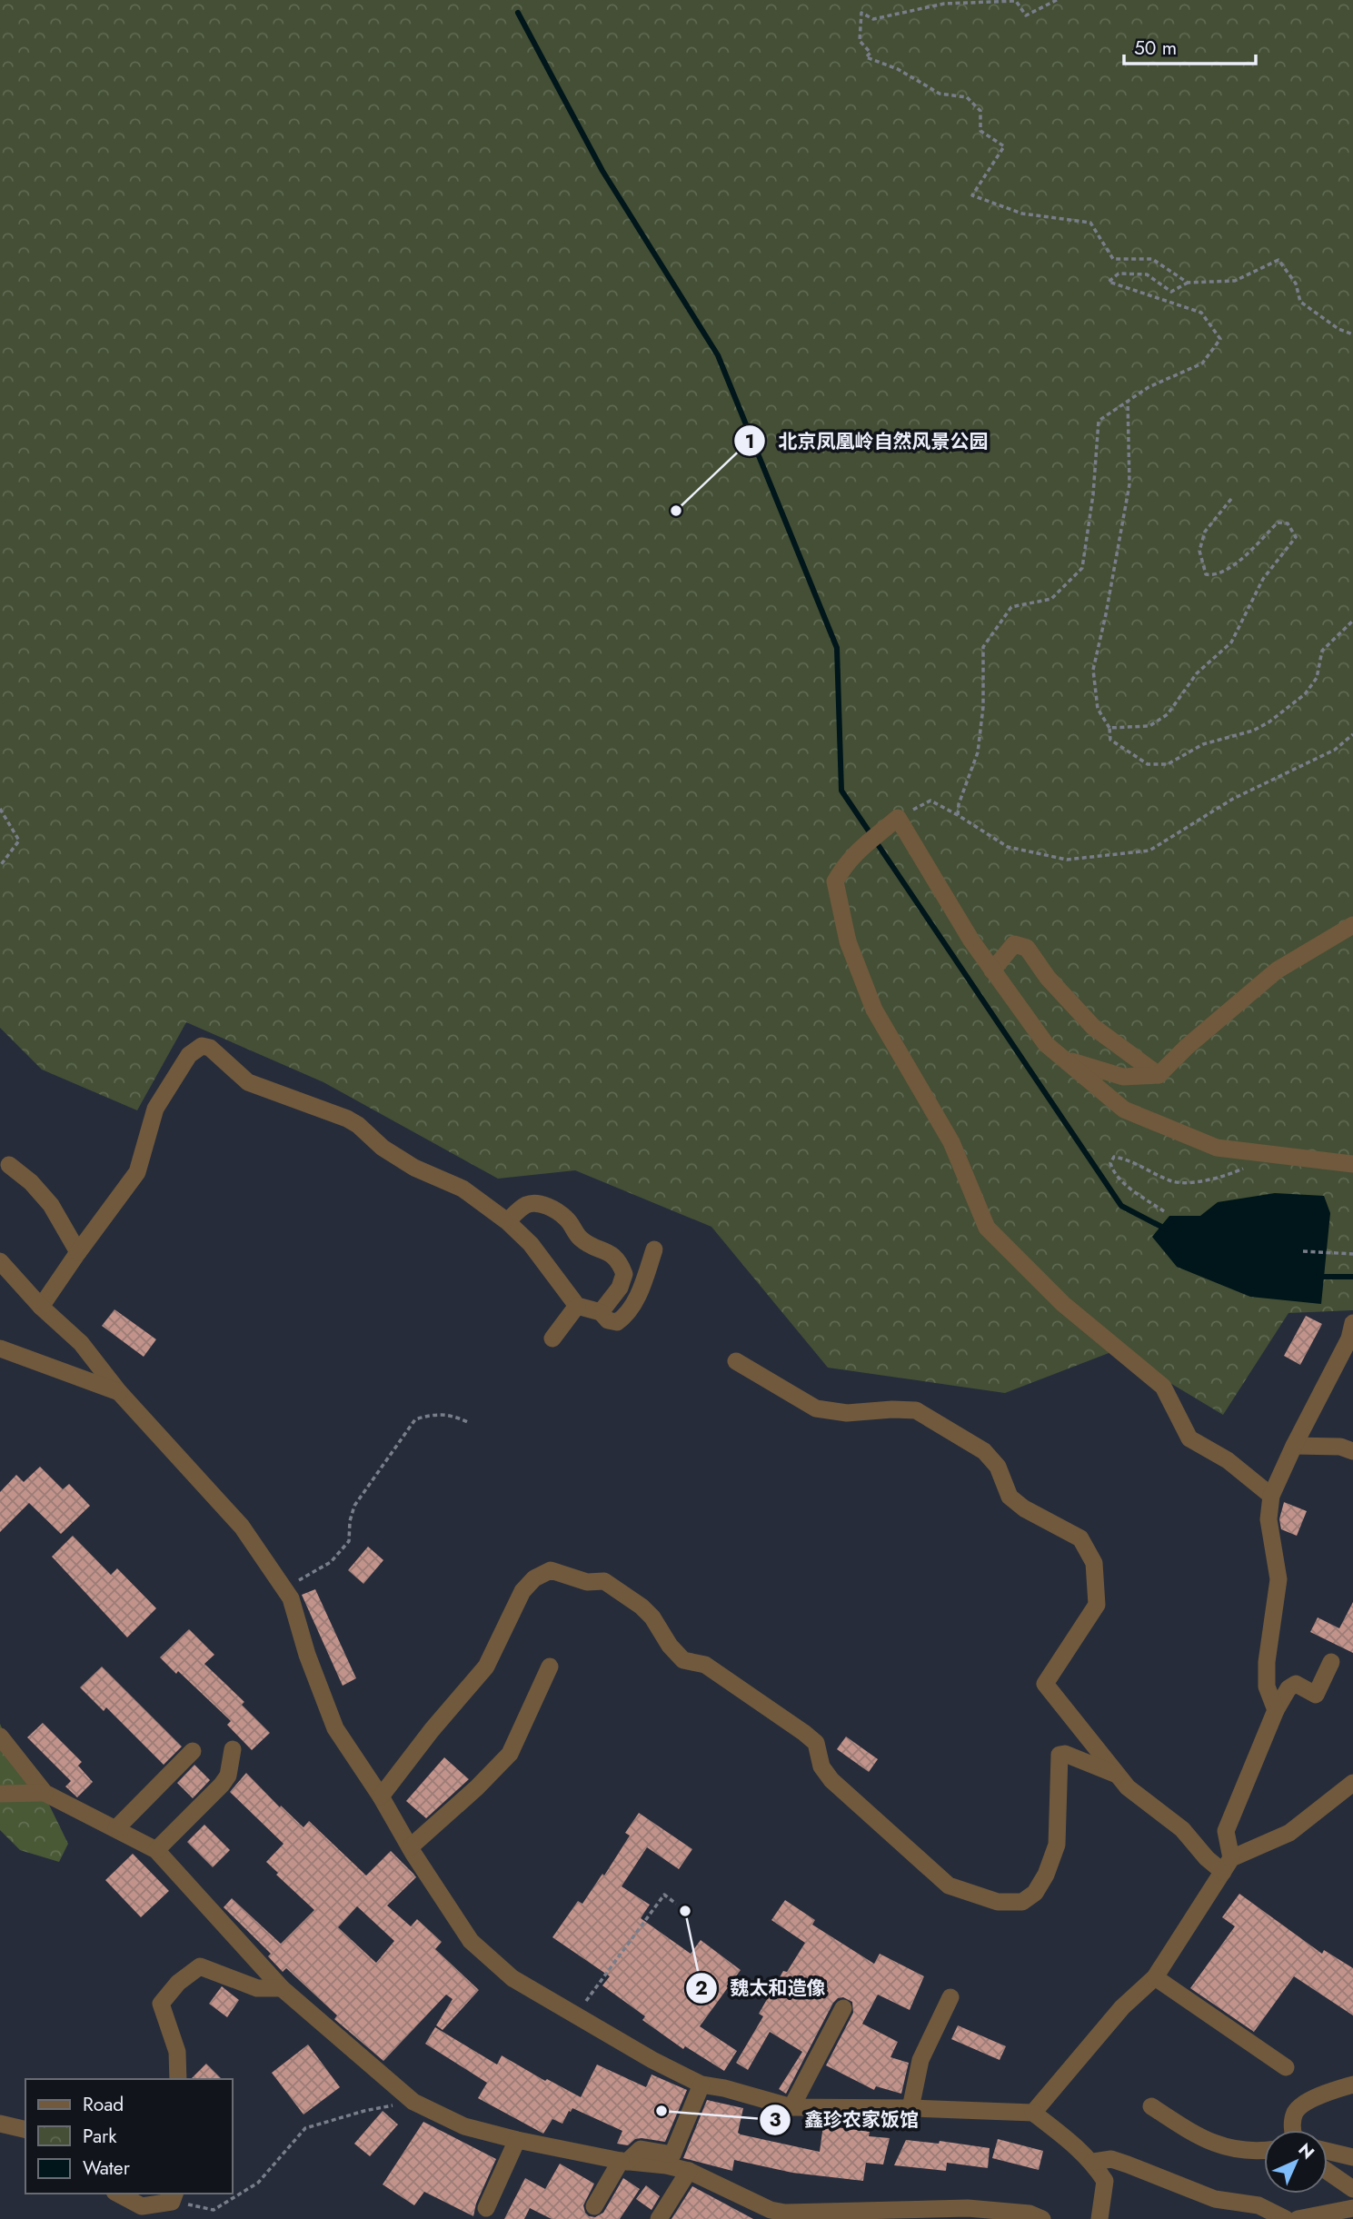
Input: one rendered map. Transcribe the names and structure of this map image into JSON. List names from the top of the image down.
{
  "places": ["北京凤凰岭自然风景公园", "魏太和造像", "鑫珍农家饭馆"],
  "legend": ["Road", "Park", "Water"],
  "scale_bar": "50 m",
  "north": "top right"
}
